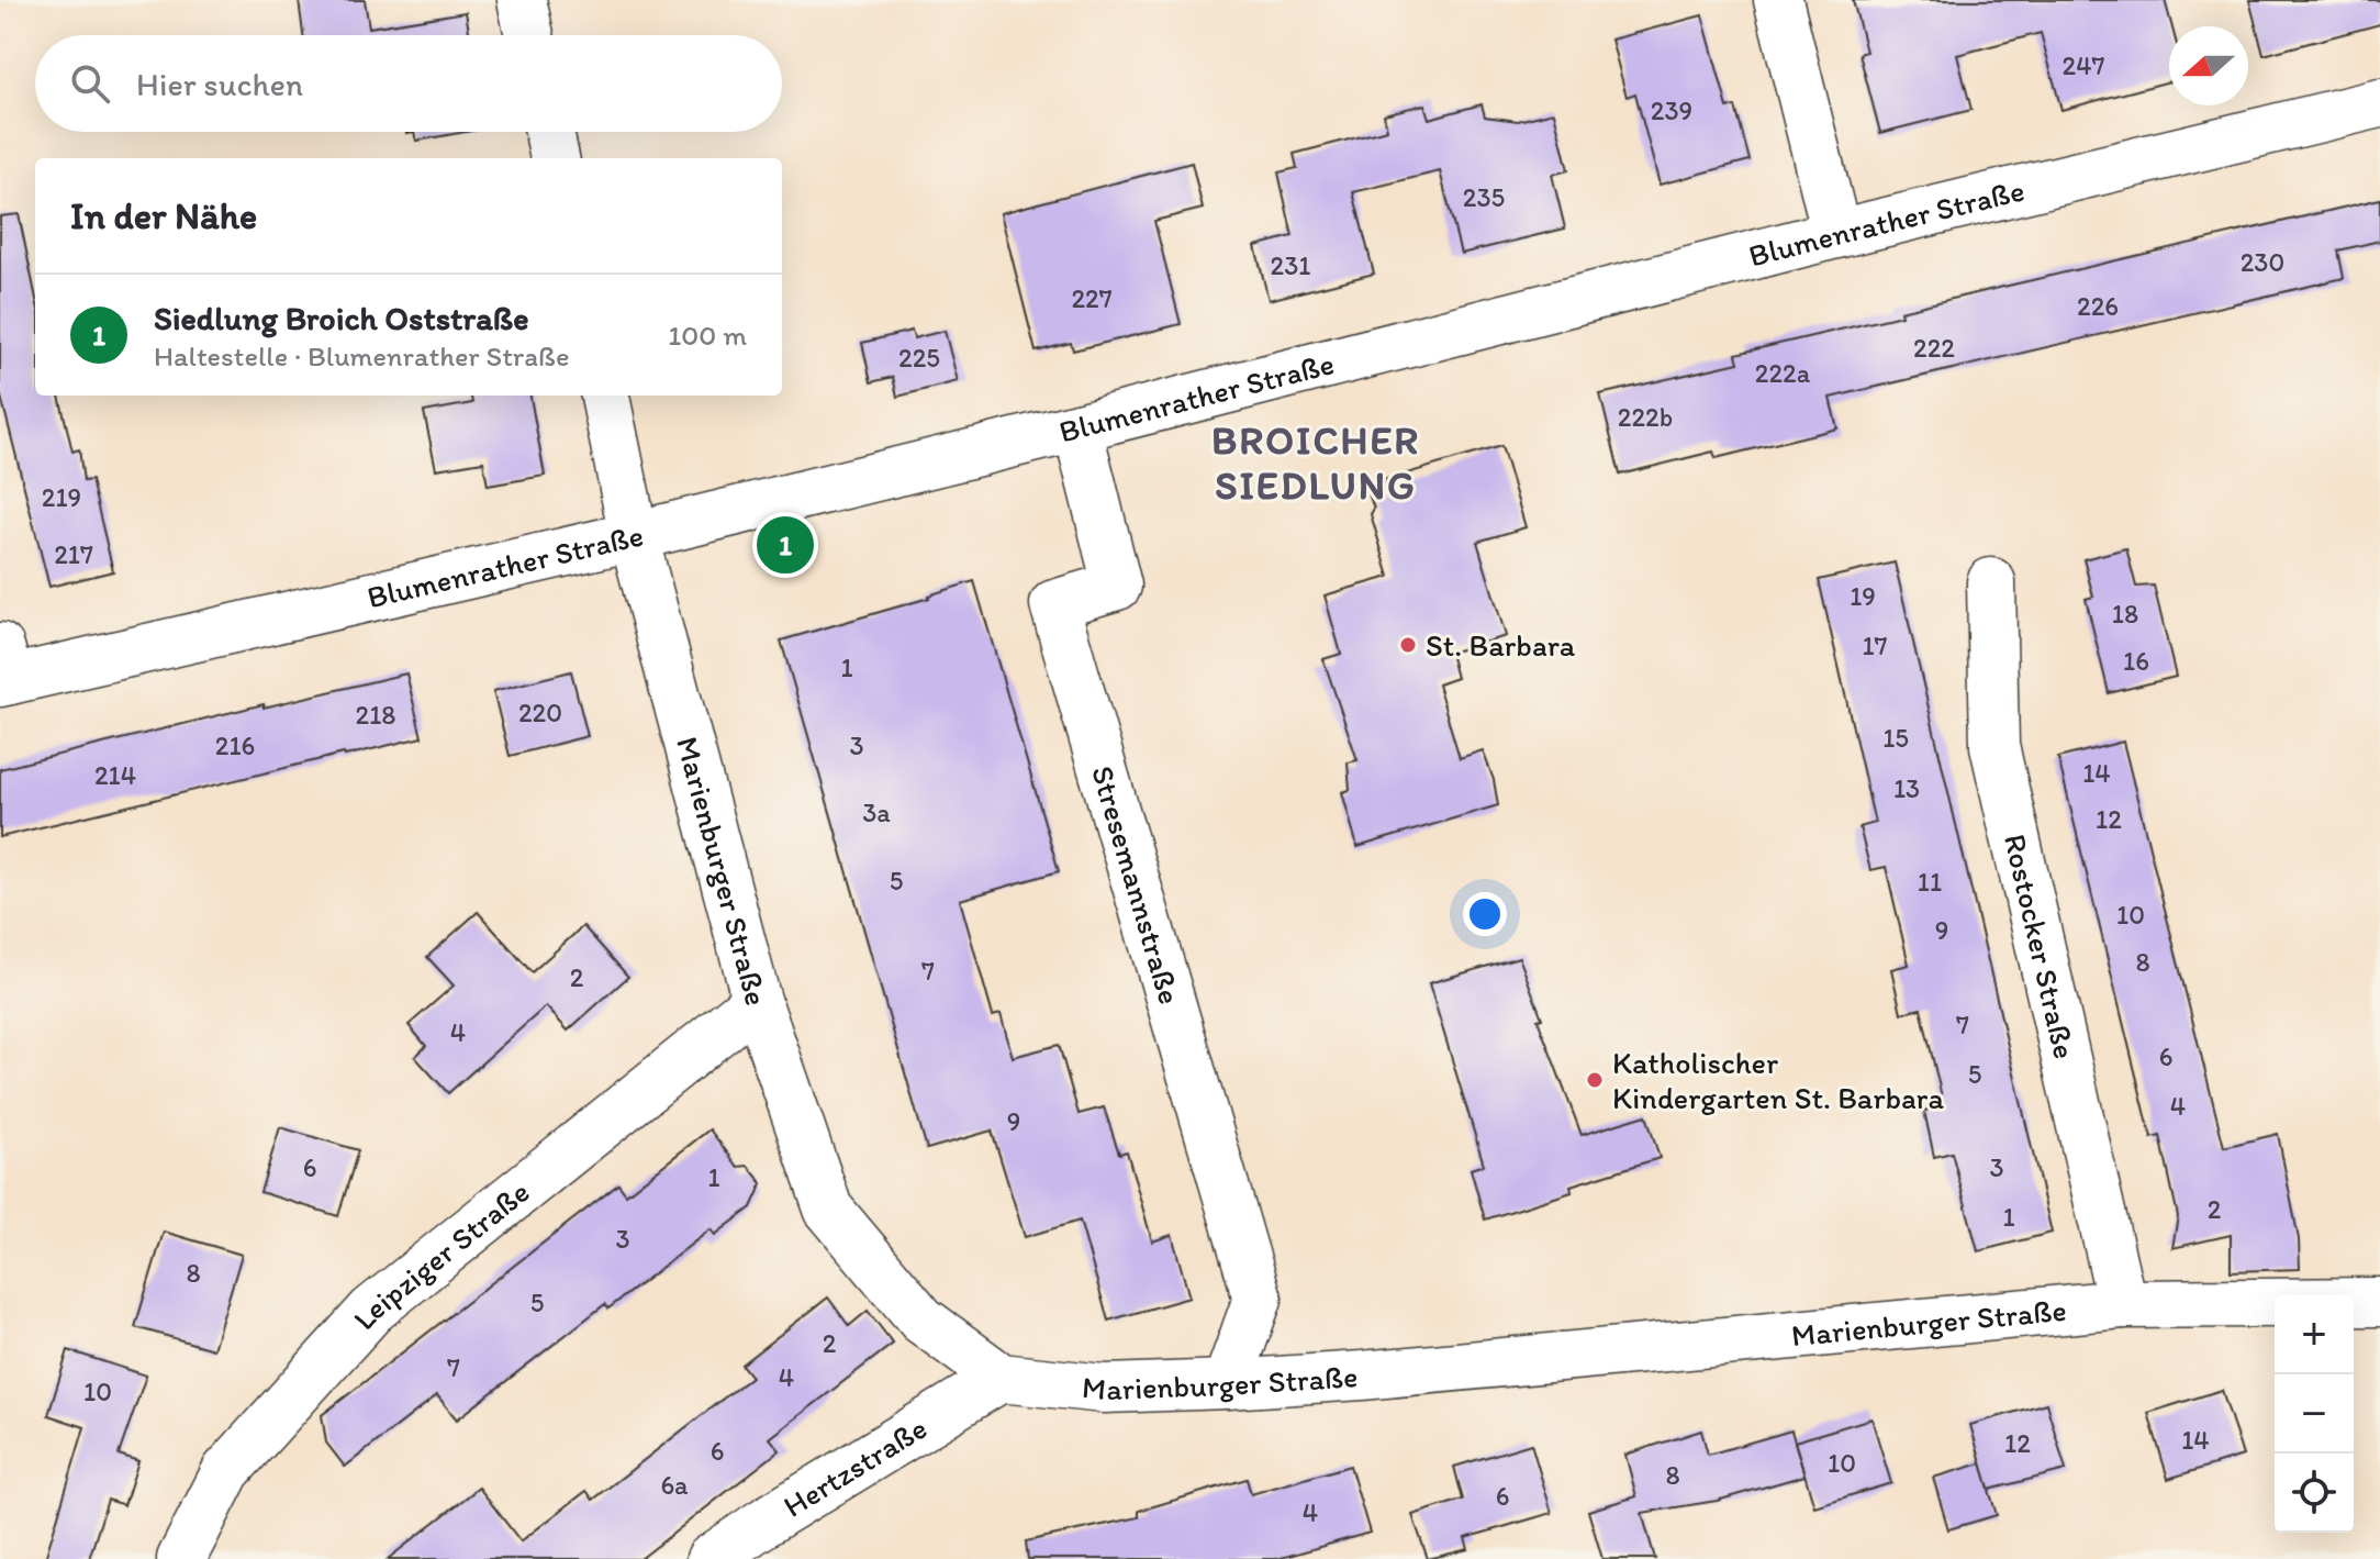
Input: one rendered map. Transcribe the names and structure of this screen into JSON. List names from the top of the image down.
{
  "streets": {
    "street": [
      "Blumenrather Straße",
      "Marienburger Straße",
      "Stresemannstraße",
      "Rostocker Straße",
      "Leipziger Straße",
      "Hertzstraße"
    ]
  },
  "crossings": [
    ["Blumenrather Straße", "Marienburger Straße"],
    ["Blumenrather Straße", "Stresemannstraße"],
    ["Marienburger Straße", "Stresemannstraße"],
    ["Marienburger Straße", "Rostocker Straße"],
    ["Marienburger Straße", "Leipziger Straße"],
    ["Marienburger Straße", "Hertzstraße"]
  ],
  "districts": ["BROICHER SIEDLUNG"],
  "places": ["St. Barbara", "Katholischer Kindergarten St. Barbara"],
  "house_numbers": [
    "247",
    "239",
    "235",
    "230",
    "231",
    "227",
    "226",
    "222",
    "225",
    "222a",
    "222b",
    "219",
    "217",
    "19",
    "18",
    "17",
    "16",
    "1",
    "220",
    "218",
    "15",
    "216",
    "3",
    "14",
    "214",
    "13",
    "3a",
    "12",
    "5",
    "11",
    "10",
    "9",
    "8",
    "7",
    "2",
    "7",
    "4",
    "6",
    "5",
    "4",
    "9",
    "6",
    "3",
    "1",
    "2",
    "1",
    "3",
    "8",
    "5",
    "2",
    "7",
    "4",
    "10",
    "14",
    "12",
    "6",
    "10",
    "8",
    "6a",
    "6",
    "4"
  ],
  "north": "left",
  "page": {
    "search": "Hier suchen",
    "heading": "In der Nähe",
    "list": [
      {
        "mark": "1",
        "name": "Siedlung Broich Oststraße",
        "note": "Haltestelle · Blumenrather Straße",
        "value": "100 m"
      }
    ],
    "pins": "1",
    "map_buttons": ["+", "−"]
  }
}
